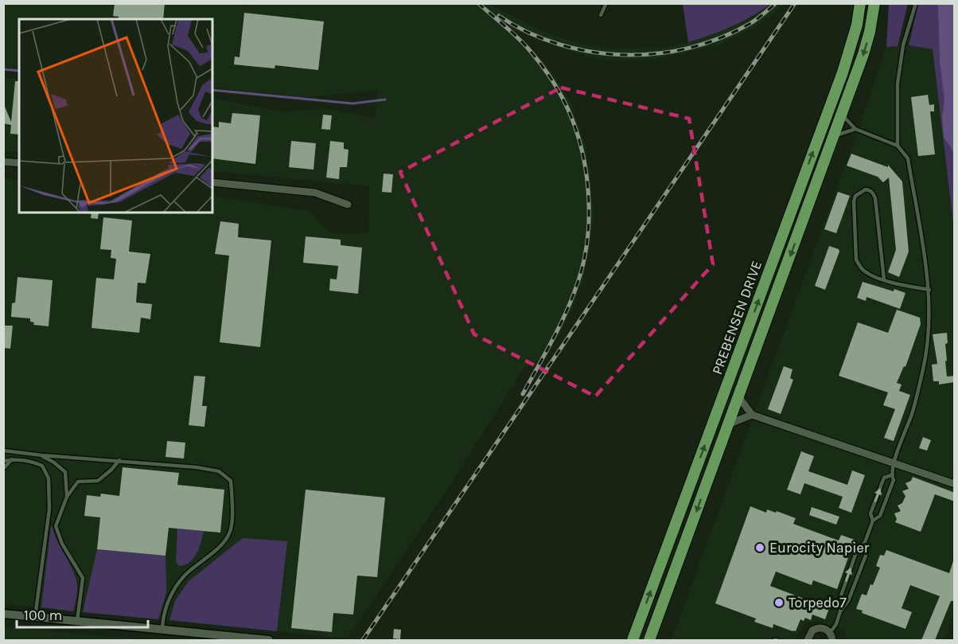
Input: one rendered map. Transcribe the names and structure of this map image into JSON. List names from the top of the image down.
{
  "streets": {
    "main road": ["PREBENSEN DRIVE"]
  },
  "places": ["Eurocity Napier", "Torpedo7"],
  "scale_bar": "100 m"
}
